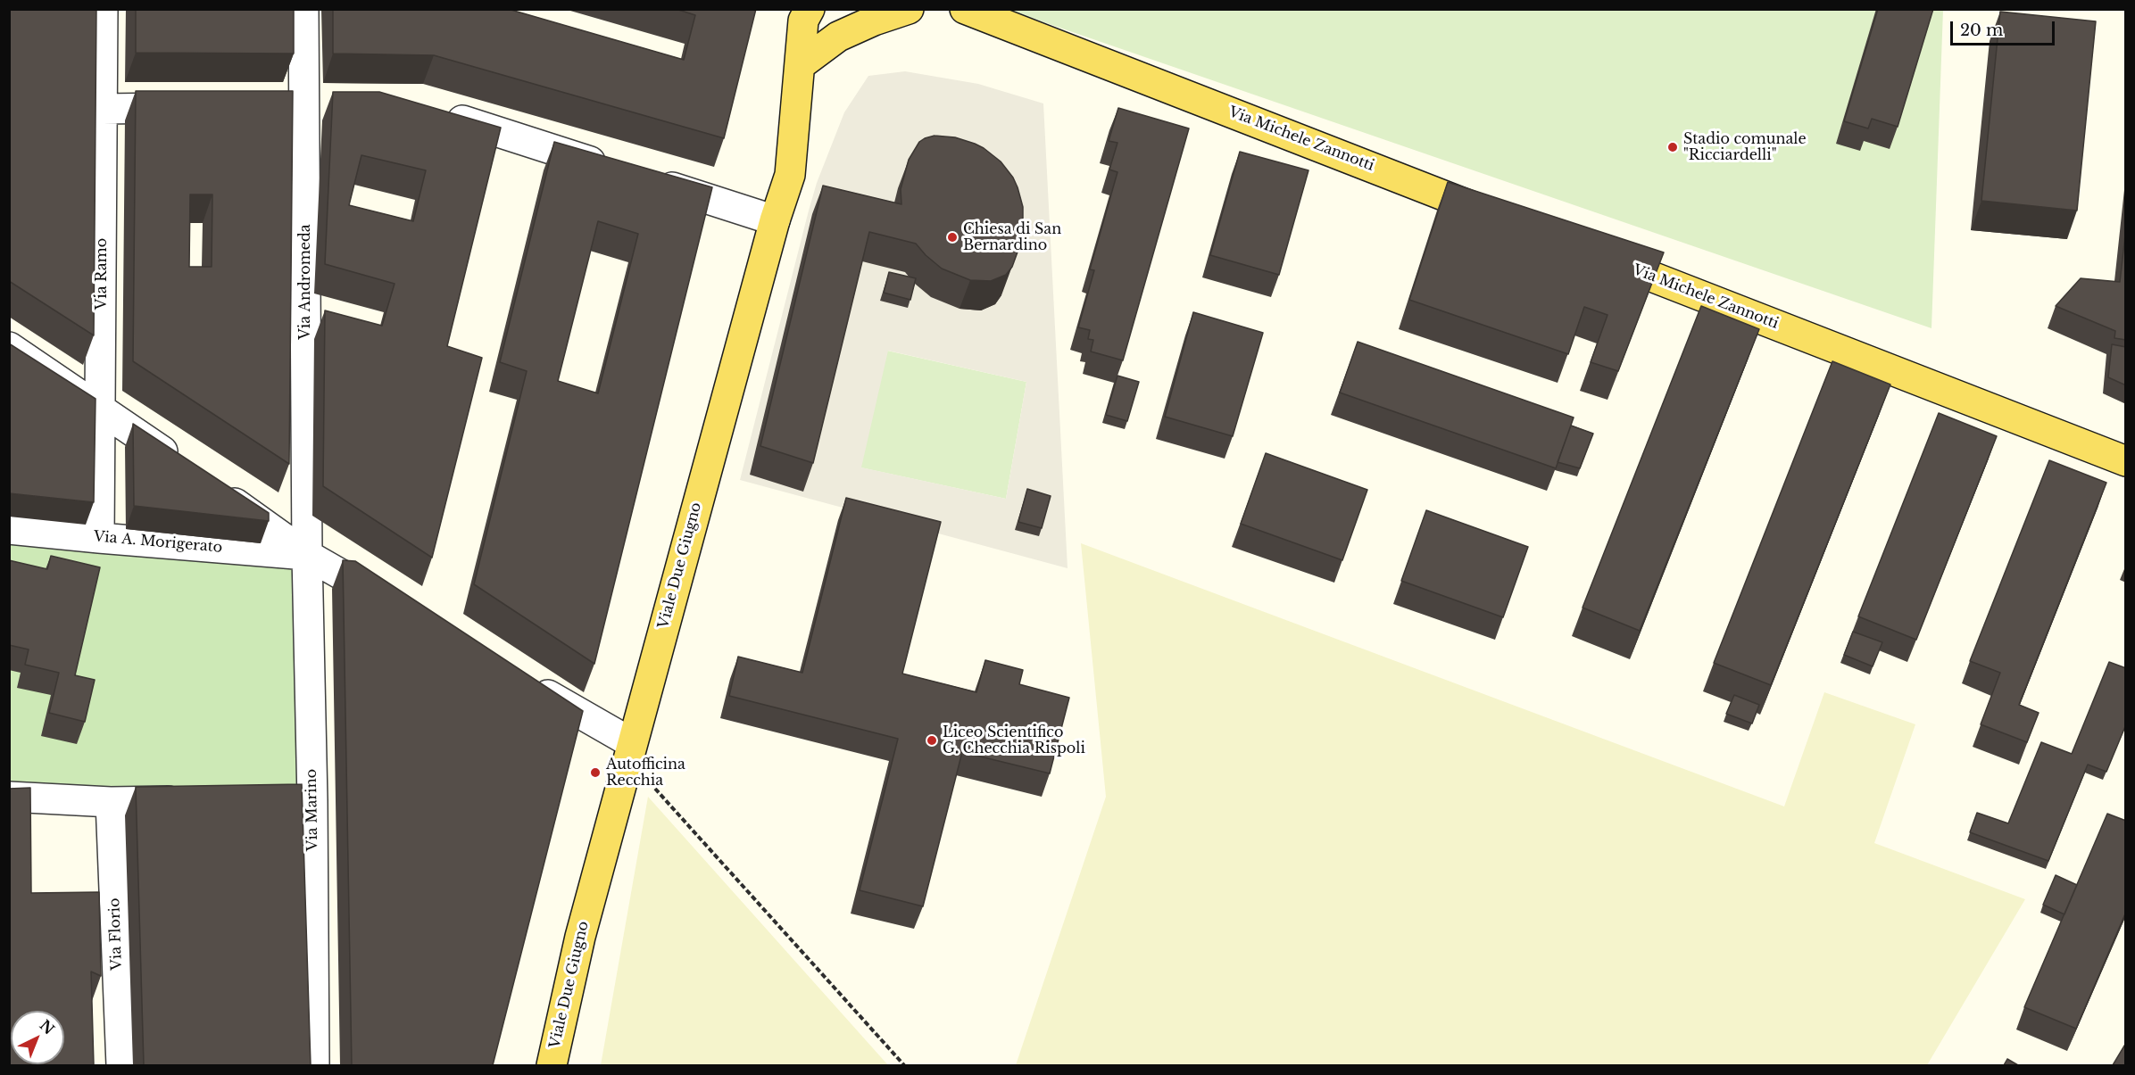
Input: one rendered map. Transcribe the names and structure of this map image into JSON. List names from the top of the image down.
{
  "streets": {
    "main road": ["Via Michele Zannotti", "Viale Due Giugno"],
    "street": [
      "Via Ramo",
      "Via Andromeda",
      "Via A. Morigerato",
      "Via Marino",
      "Via Florio"
    ]
  },
  "crossings": [
    ["Via Ramo", "Via A. Morigerato"],
    ["Via Andromeda", "Via A. Morigerato"],
    ["Via Andromeda", "Via Marino"],
    ["Via A. Morigerato", "Via Marino"]
  ],
  "places": [
    "Stadio comunale \"Ricciardelli\"",
    "Chiesa di San Bernardino",
    "Liceo Scientifico G. Checchia Rispoli",
    "Autofficina Recchia"
  ],
  "scale_bar": "20 m",
  "north": "top right"
}
